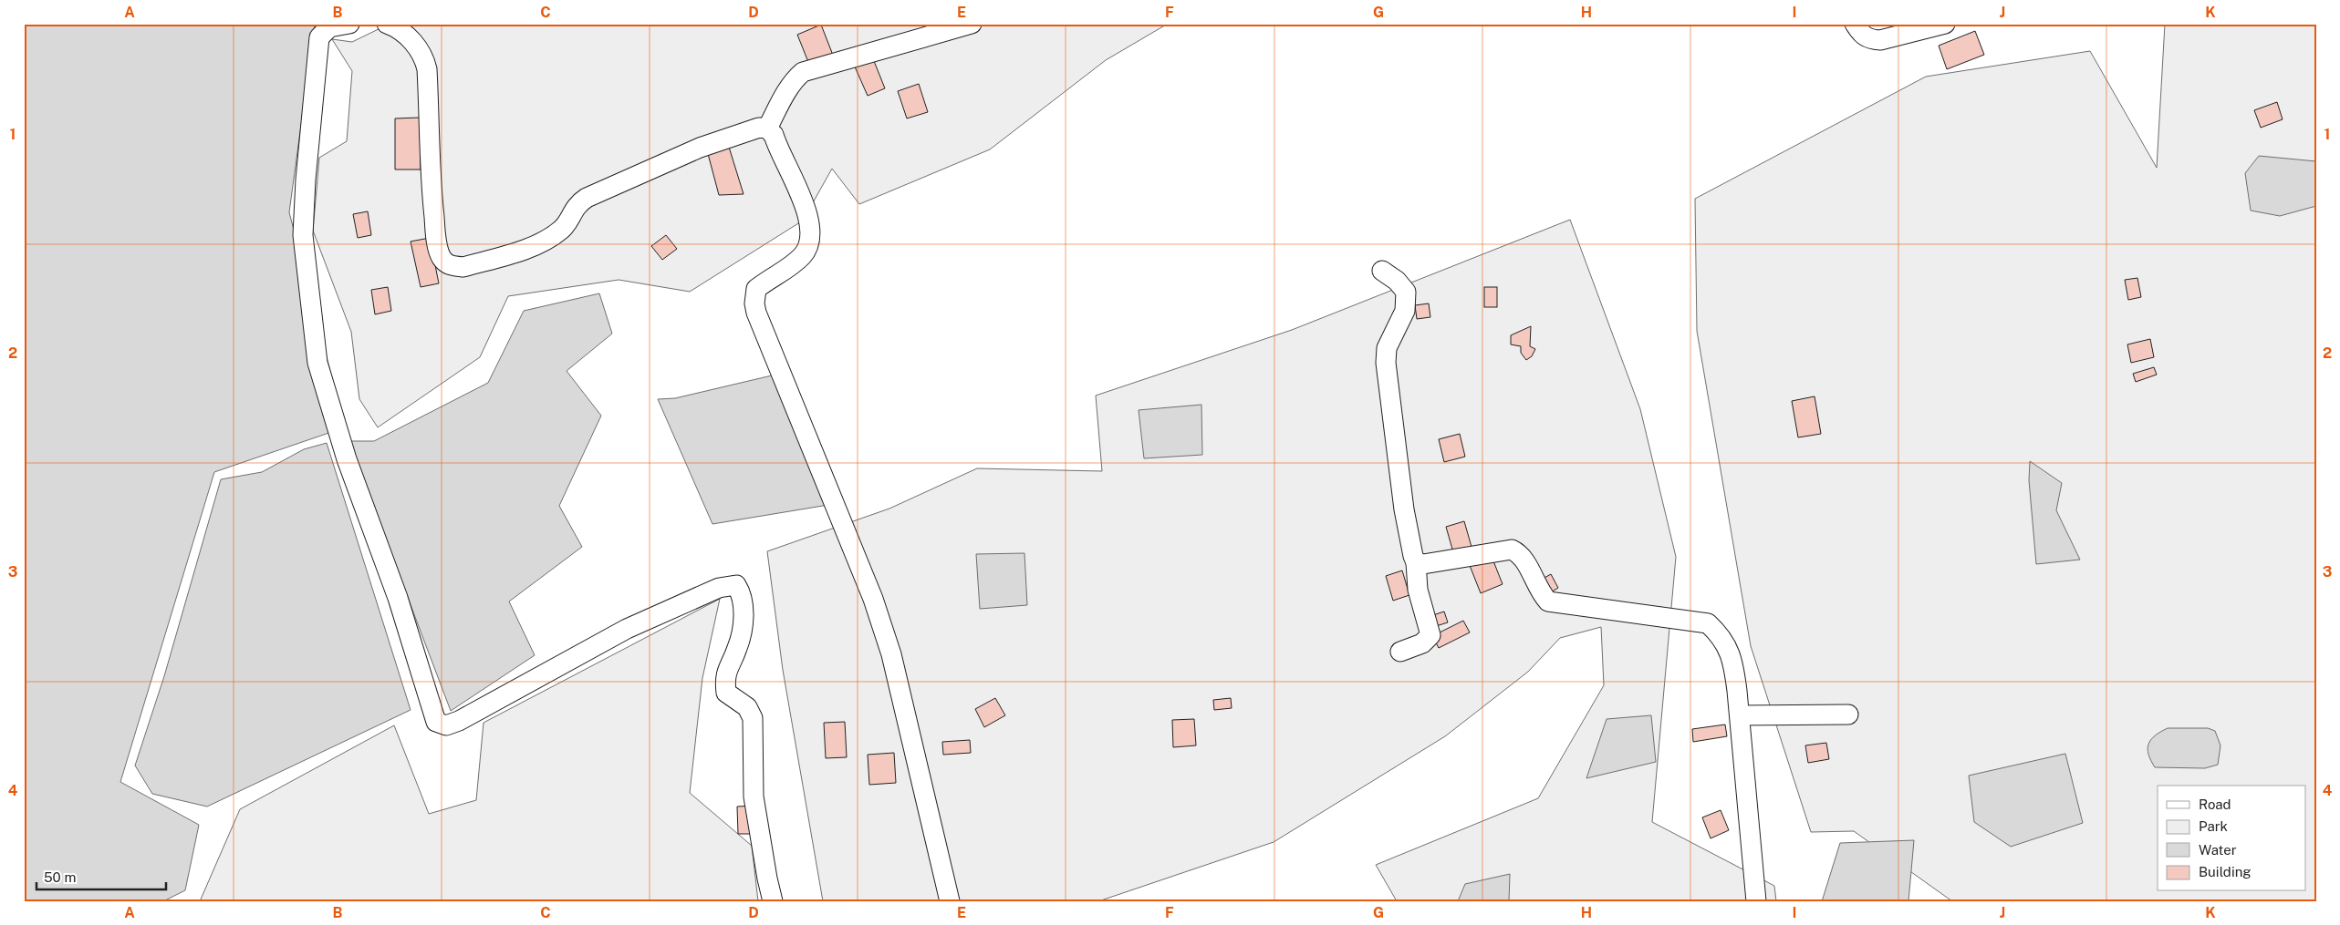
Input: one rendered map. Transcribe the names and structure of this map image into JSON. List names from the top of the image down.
{
  "legend": [
    "Road",
    "Park",
    "Water",
    "Building"
  ],
  "scale_bar": "50 m",
  "grid": {
    "columns": [
      "A",
      "B",
      "C",
      "D",
      "E",
      "F",
      "G",
      "H",
      "I",
      "J",
      "K"
    ],
    "rows": [
      "1",
      "2",
      "3",
      "4"
    ]
  }
}
